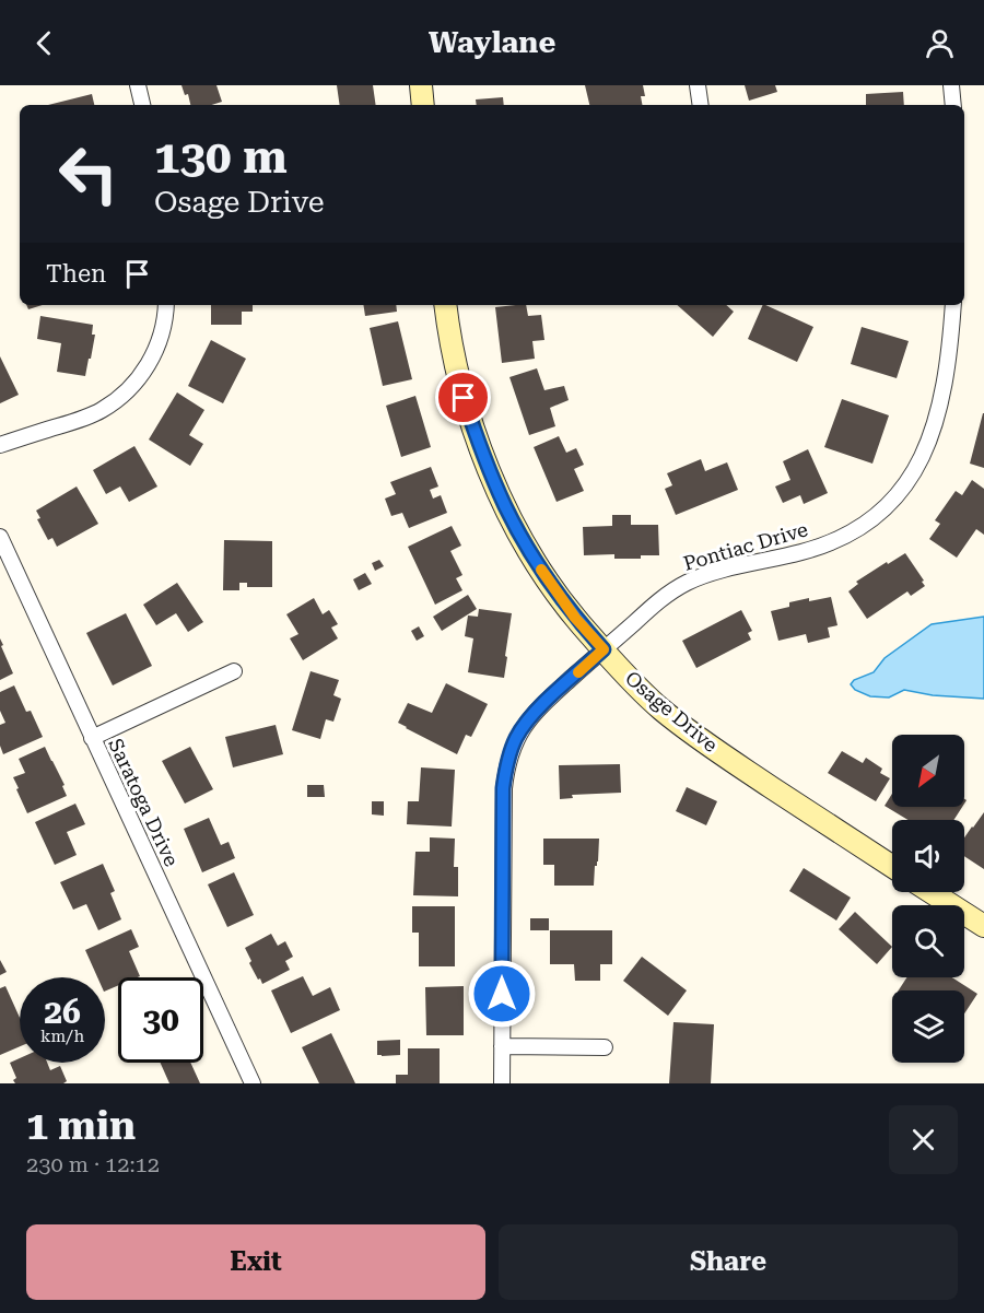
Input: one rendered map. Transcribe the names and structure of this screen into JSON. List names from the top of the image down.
{
  "streets": {
    "street": ["Pontiac Drive", "Osage Drive", "Saratoga Drive"]
  },
  "crossings": [
    ["Pontiac Drive", "Osage Drive"]
  ],
  "north": "bottom left",
  "page": {
    "header": "Waylane",
    "turn": ["130 m", "Osage Drive"],
    "then": "Then",
    "speed": "26 km/h",
    "limit": "30",
    "heading": ["1 min", "230 m · 12:12"],
    "buttons": ["Exit", "Share"]
  }
}
